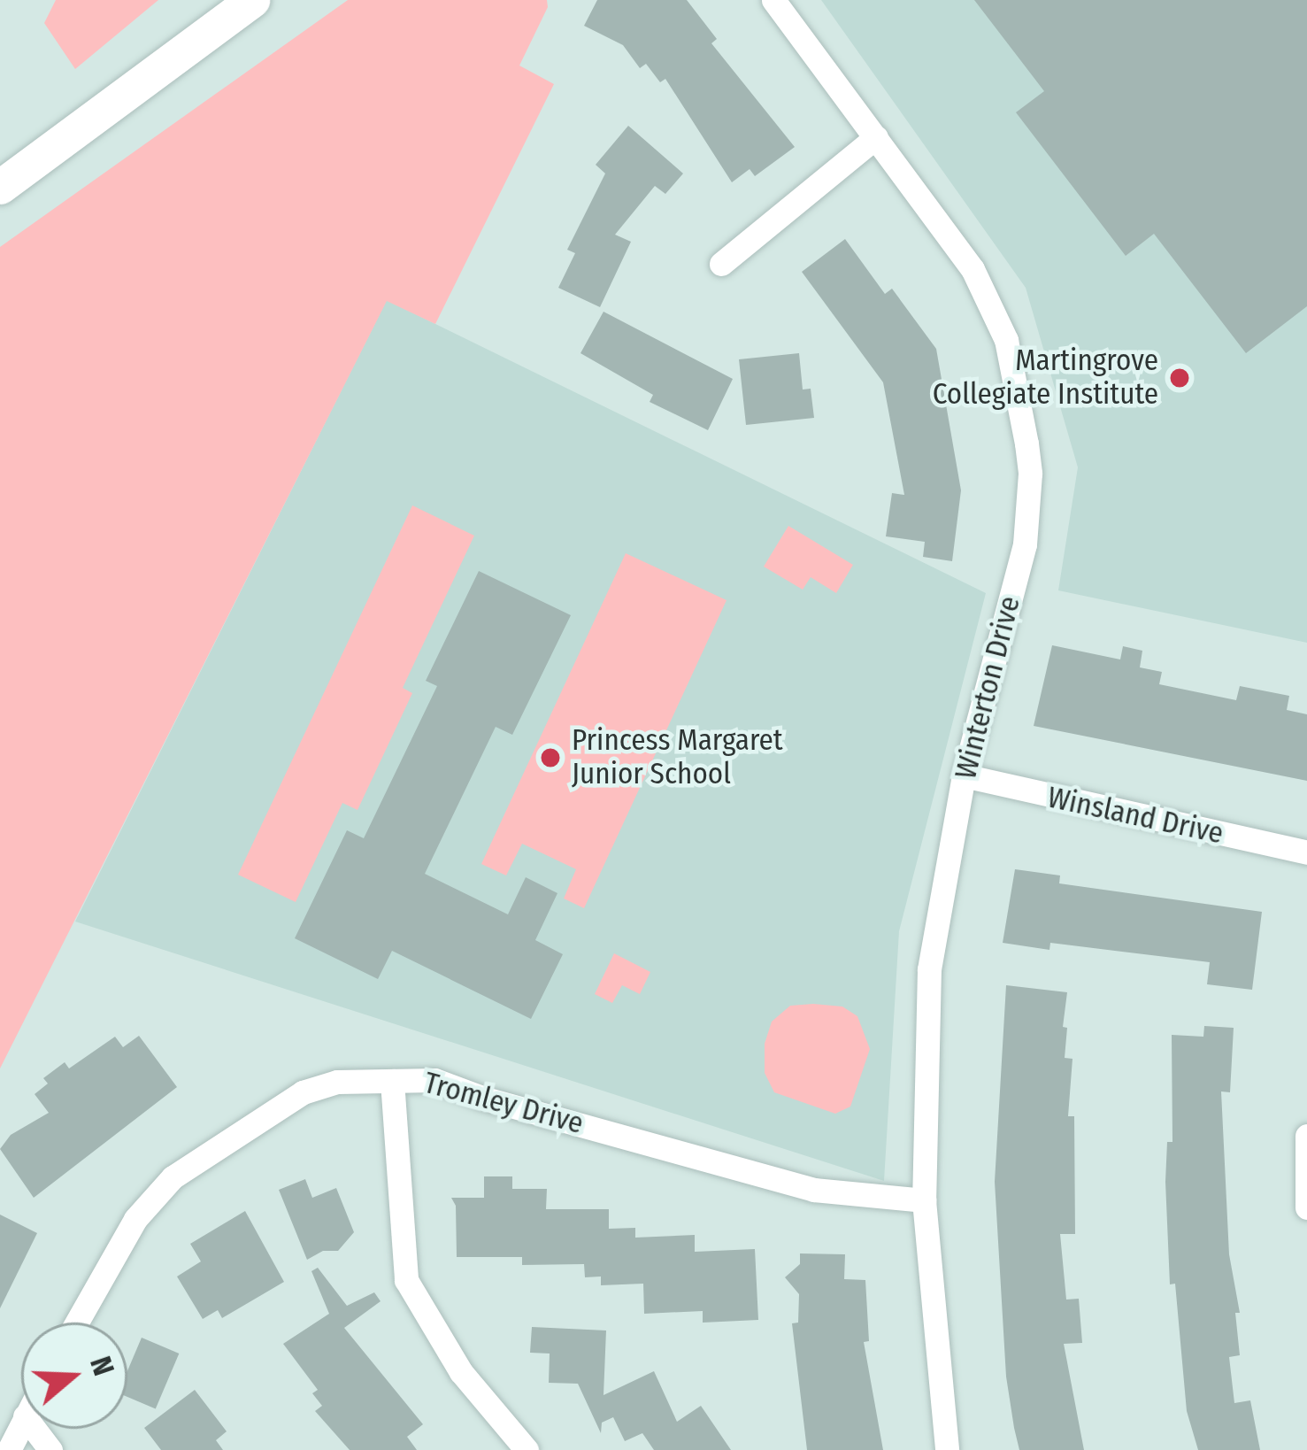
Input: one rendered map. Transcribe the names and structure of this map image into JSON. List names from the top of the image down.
{
  "streets": {
    "street": ["Winterton Drive", "Winsland Drive", "Tromley Drive"]
  },
  "crossings": [
    ["Winterton Drive", "Winsland Drive"],
    ["Winterton Drive", "Tromley Drive"]
  ],
  "places": ["Martingrove Collegiate Institute", "Princess Margaret Junior School"],
  "north": "right"
}
